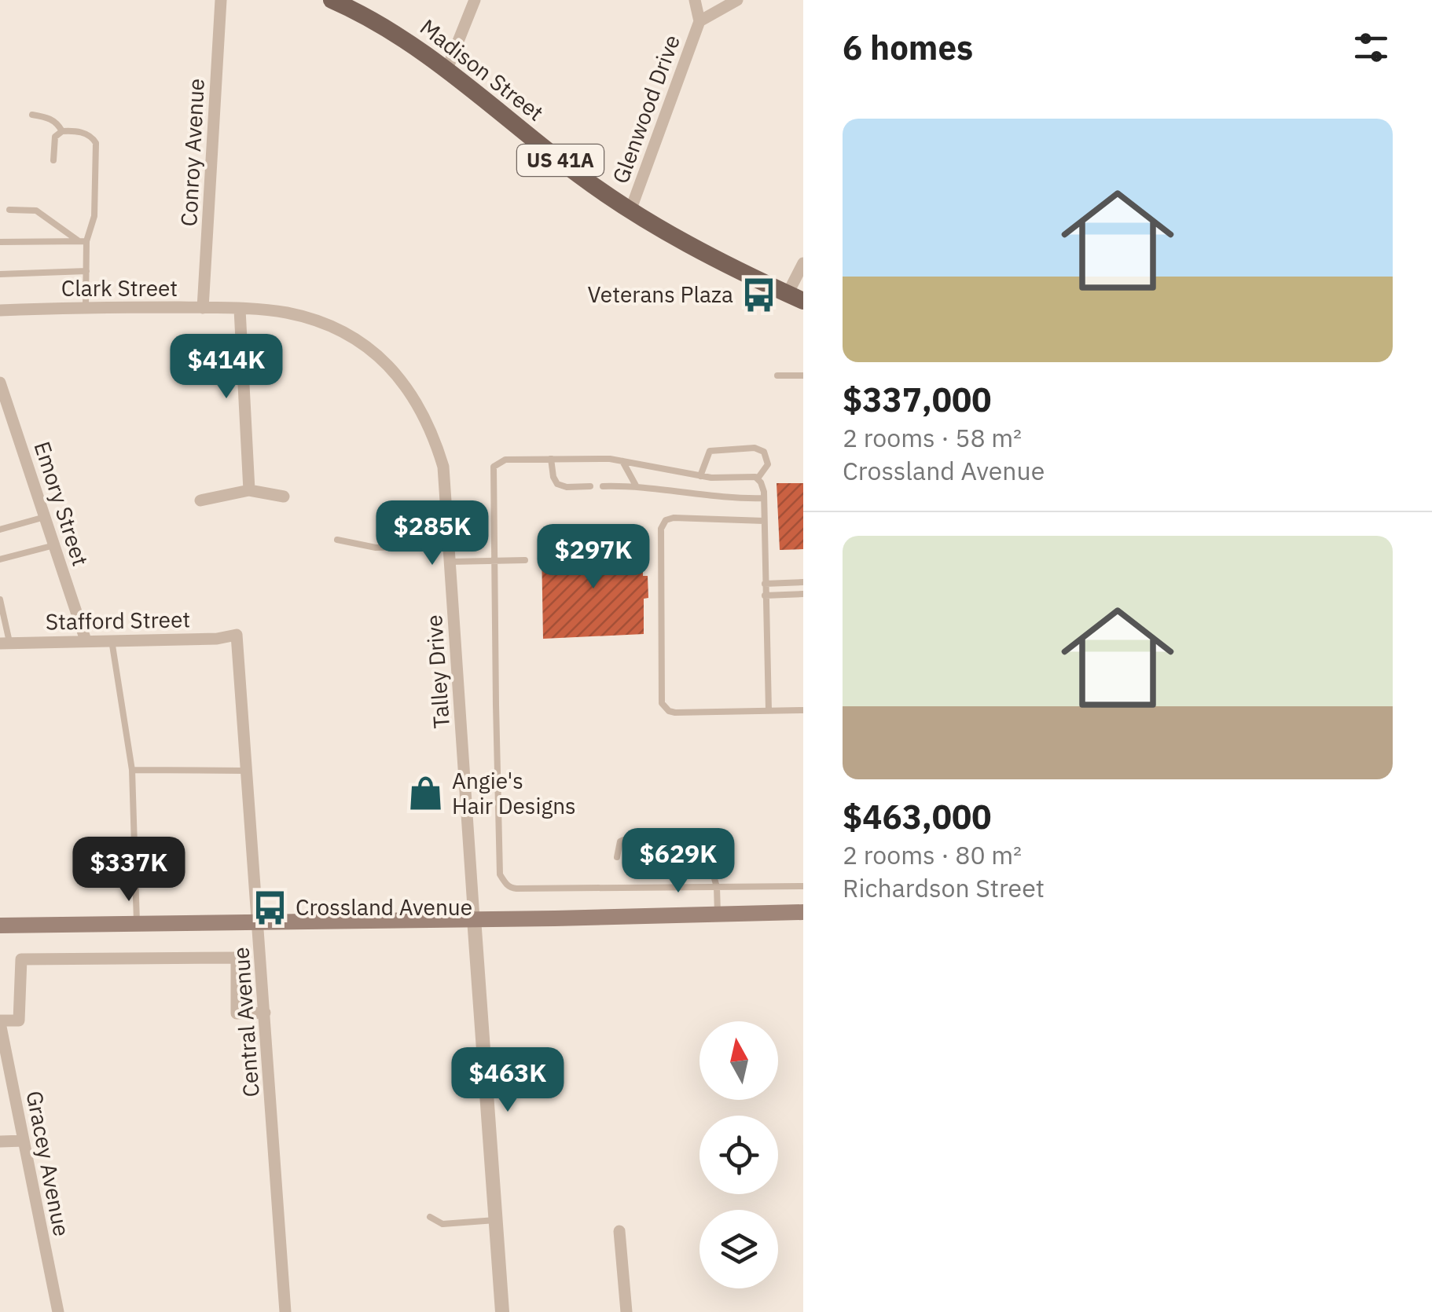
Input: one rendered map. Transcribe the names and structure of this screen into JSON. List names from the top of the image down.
{
  "streets": {
    "main road": ["Madison Street", "US 41A"],
    "street": [
      "Glenwood Drive",
      "Conroy Avenue",
      "Clark Street",
      "Emory Street",
      "Stafford Street",
      "Talley Drive",
      "Central Avenue",
      "Gracey Avenue"
    ]
  },
  "crossings": [
    ["Madison Street", "Glenwood Drive"],
    ["Conroy Avenue", "Clark Street"],
    ["Clark Street", "Talley Drive"],
    ["Stafford Street", "Central Avenue"]
  ],
  "places": {
    "bus stop": ["Veterans Plaza", "Crossland Avenue"],
    "shop": ["Angie's Hair Designs"]
  },
  "north": "top",
  "page": {
    "heading": "6 homes",
    "list": [
      {
        "name": "$337,000",
        "note": "2 rooms · 58 m² · Crossland Avenue"
      },
      {
        "name": "$463,000",
        "note": "2 rooms · 80 m² · Richardson Street"
      }
    ],
    "price": [
      "$414K",
      "$285K",
      "$297K",
      "$629K",
      "$337K",
      "$463K"
    ]
  }
}
